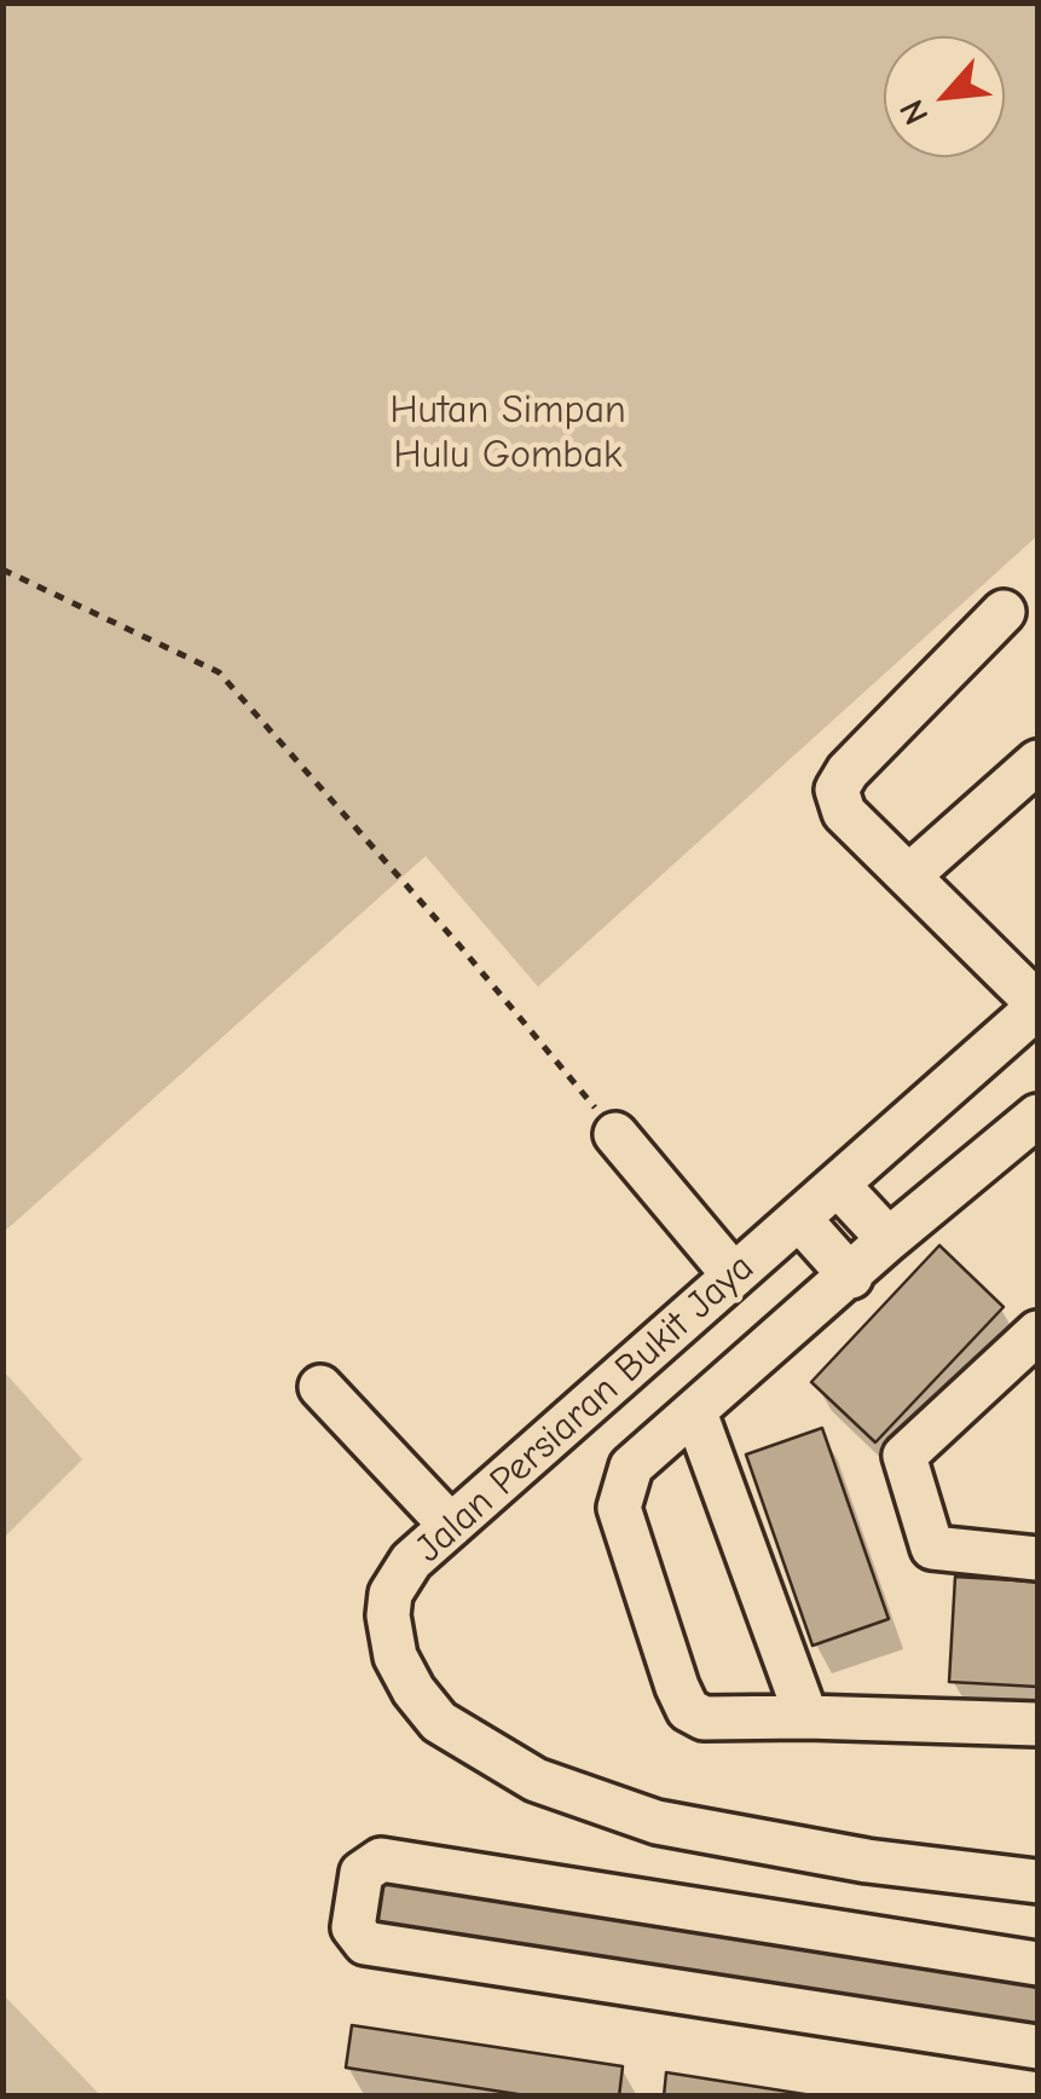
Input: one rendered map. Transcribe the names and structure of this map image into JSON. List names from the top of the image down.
{
  "streets": {
    "street": ["Jalan Persiaran Bukit Jaya"]
  },
  "parks": ["Hutan Simpan Hulu Gombak"],
  "north": "bottom left"
}
